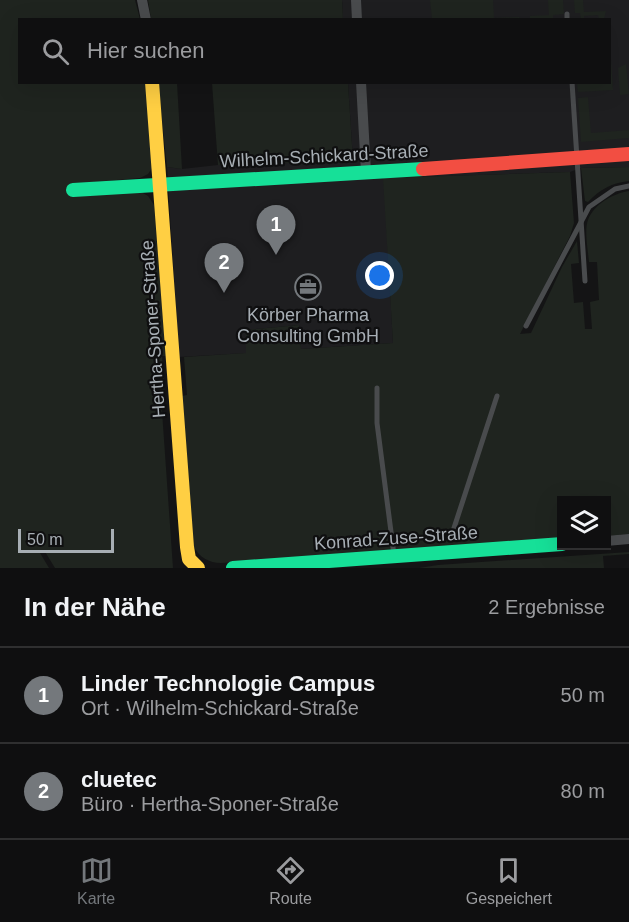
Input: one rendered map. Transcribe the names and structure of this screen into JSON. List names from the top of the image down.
{
  "streets": {
    "street": ["Wilhelm-Schickard-Straße", "Hertha-Sponer-Straße", "Konrad-Zuse-Straße"]
  },
  "crossings": [
    ["Wilhelm-Schickard-Straße", "Hertha-Sponer-Straße"]
  ],
  "places": {
    "office": ["Körber Pharma Consulting GmbH"]
  },
  "scale_bar": "50 m",
  "page": {
    "search": "Hier suchen",
    "pins": ["1", "2"],
    "scale": "50 m",
    "heading": ["In der Nähe", "2 Ergebnisse"],
    "list": [
      {
        "mark": "1",
        "name": "Linder Technologie Campus",
        "note": "Ort · Wilhelm-Schickard-Straße",
        "value": "50 m"
      },
      {
        "mark": "2",
        "name": "cluetec",
        "note": "Büro · Hertha-Sponer-Straße",
        "value": "80 m"
      }
    ],
    "nav": ["Karte", "Route", "Gespeichert"]
  }
}
